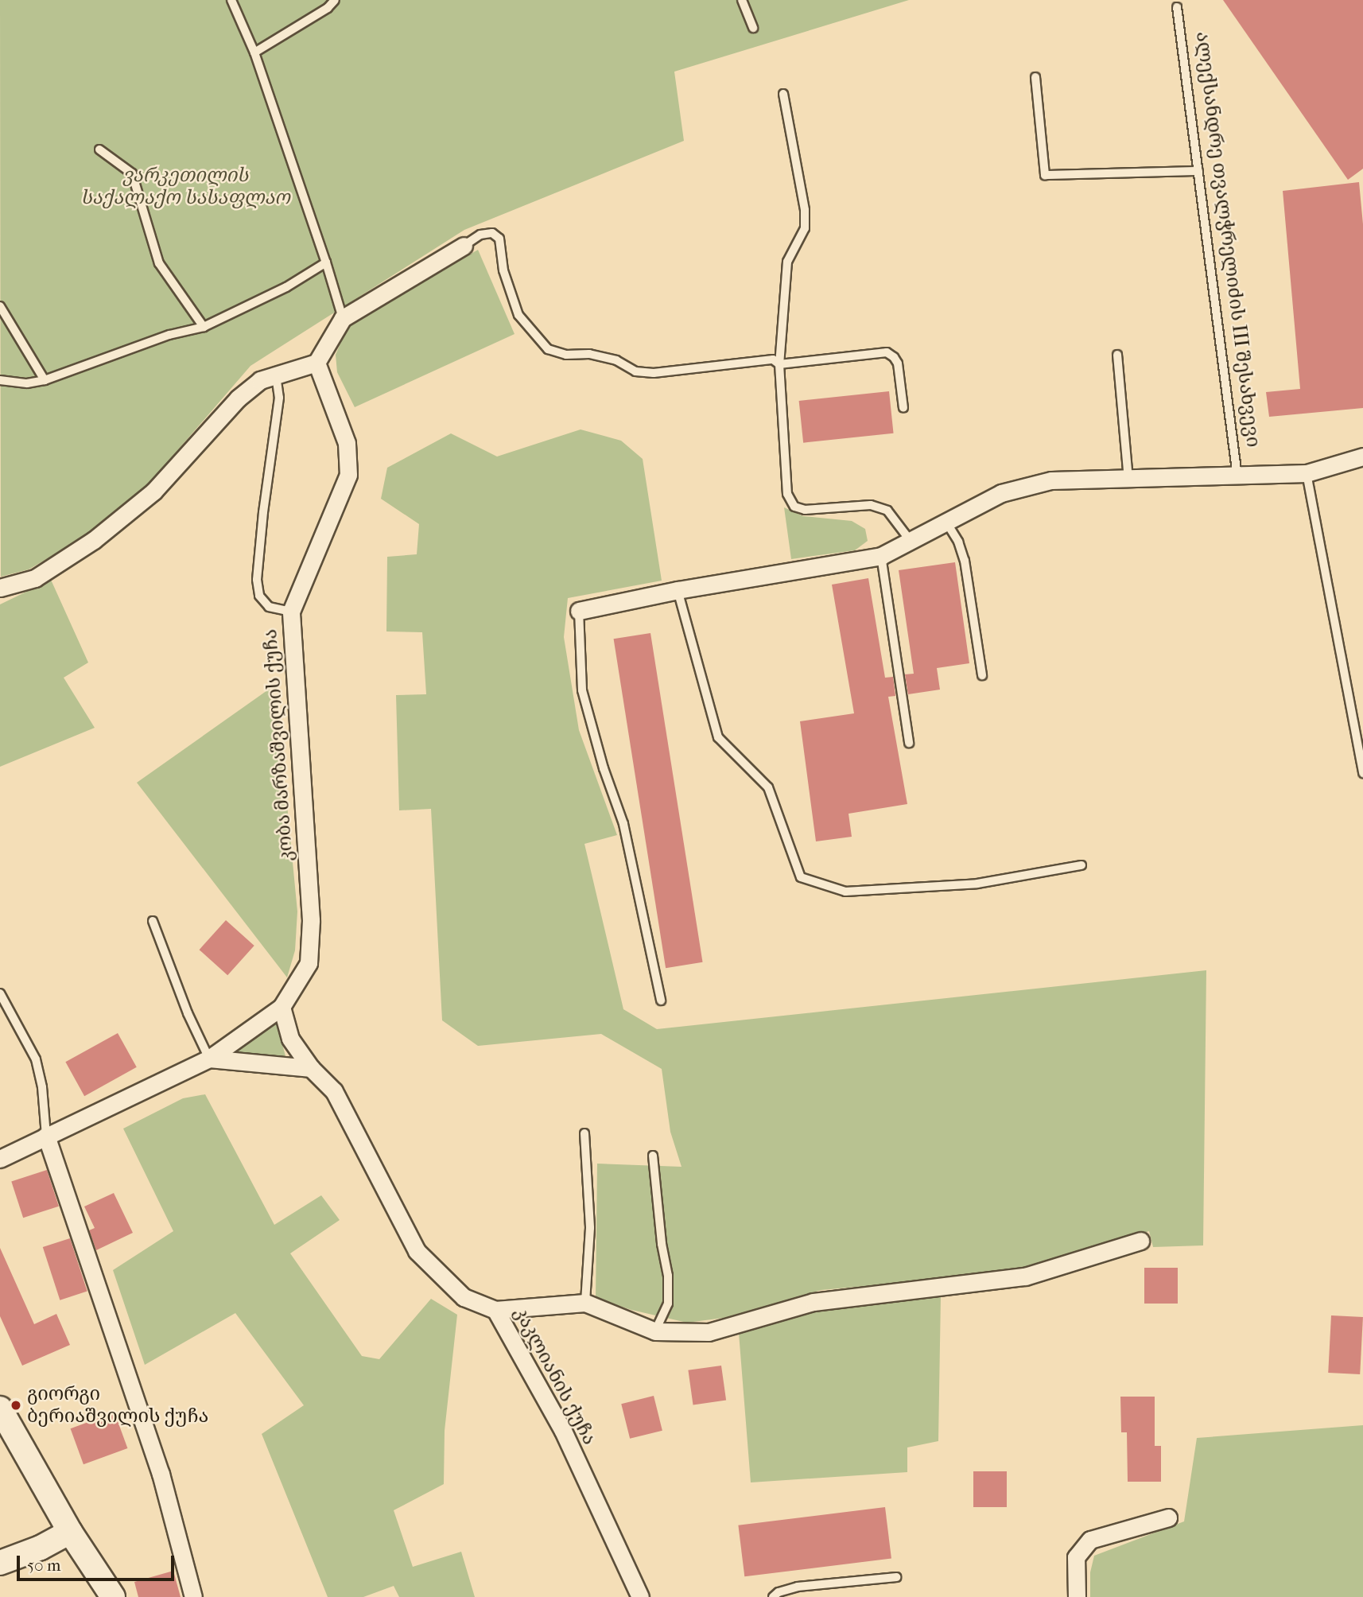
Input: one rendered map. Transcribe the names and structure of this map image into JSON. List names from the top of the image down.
{
  "streets": {
    "street": ["ალექსანდრე თვალჭრელიძის III შესახვევი", "კობა მარზაშვილის ქუჩა", "კაკლიანის ქუჩა"]
  },
  "crossings": [
    ["კობა მარზაშვილის ქუჩა", "კაკლიანის ქუჩა"]
  ],
  "parks": ["ვარკეთილის საქალაქო სასაფლაო"],
  "places": ["გიორგი ბერიაშვილის ქუჩა"],
  "scale_bar": "50 m"
}
